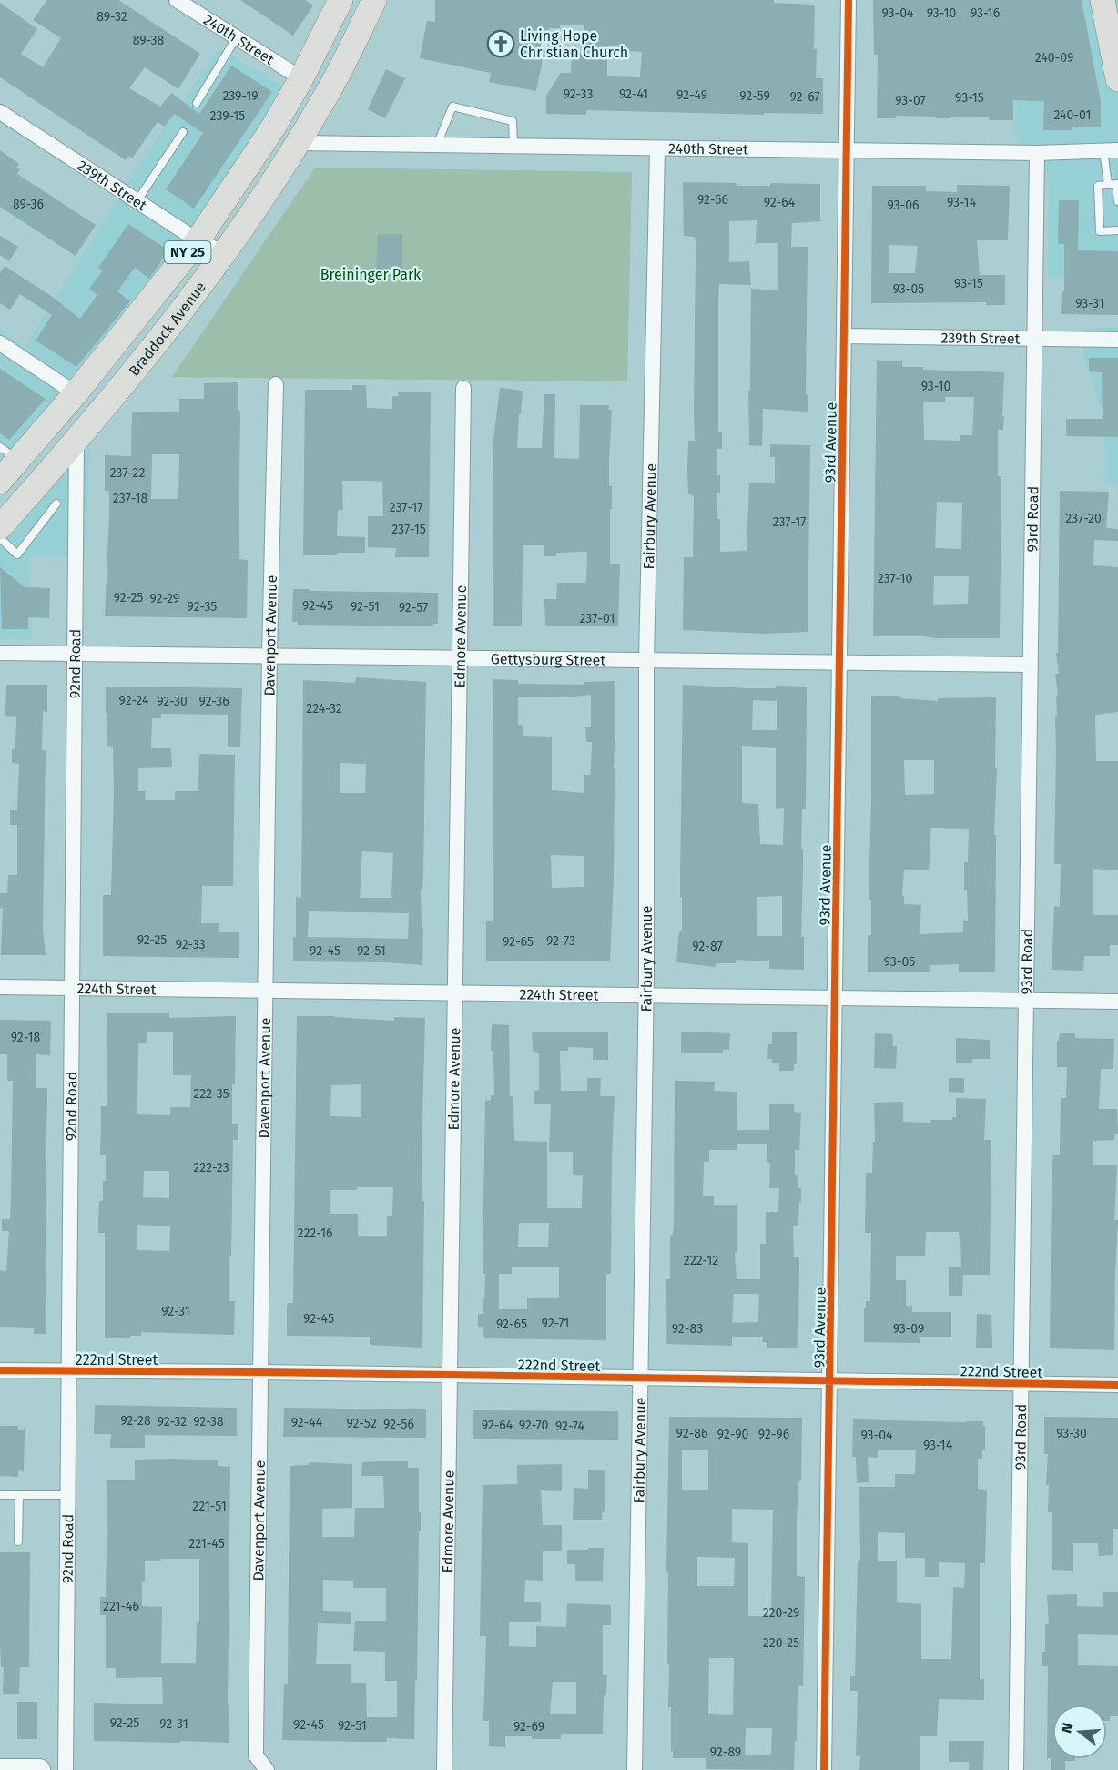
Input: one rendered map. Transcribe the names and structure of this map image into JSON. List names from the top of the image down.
{
  "streets": {
    "main road": ["NY 25", "Braddock Avenue"],
    "street": [
      "240th Street",
      "239th Street",
      "93rd Avenue",
      "Fairbury Avenue",
      "93rd Road",
      "Davenport Avenue",
      "Edmore Avenue",
      "Gettysburg Street",
      "92nd Road",
      "224th Street",
      "222nd Street"
    ]
  },
  "crossings": [
    ["240th Street", "Braddock Avenue"],
    ["240th Street", "93rd Avenue"],
    ["240th Street", "Fairbury Avenue"],
    ["240th Street", "93rd Road"],
    ["239th Street", "Braddock Avenue"],
    ["239th Street", "93rd Avenue"],
    ["239th Street", "93rd Road"],
    ["Braddock Avenue", "92nd Road"],
    ["93rd Avenue", "Gettysburg Street"],
    ["93rd Avenue", "224th Street"],
    ["93rd Avenue", "222nd Street"],
    ["Fairbury Avenue", "Gettysburg Street"],
    ["Fairbury Avenue", "224th Street"],
    ["Fairbury Avenue", "222nd Street"],
    ["93rd Road", "Gettysburg Street"],
    ["93rd Road", "224th Street"],
    ["93rd Road", "222nd Street"],
    ["Davenport Avenue", "Gettysburg Street"],
    ["Davenport Avenue", "224th Street"],
    ["Davenport Avenue", "222nd Street"],
    ["Edmore Avenue", "Gettysburg Street"],
    ["Edmore Avenue", "224th Street"],
    ["Edmore Avenue", "222nd Street"],
    ["Gettysburg Street", "92nd Road"],
    ["92nd Road", "224th Street"],
    ["92nd Road", "222nd Street"]
  ],
  "parks": ["Breininger Park"],
  "places": {
    "church": ["Living Hope Christian Church"]
  },
  "house_numbers": [
    "93-04",
    "93-10",
    "93-16",
    "89-32",
    "89-38",
    "240-09",
    "92-33",
    "92-41",
    "92-49",
    "239-19",
    "92-59",
    "92-67",
    "93-15",
    "93-07",
    "240-01",
    "239-15",
    "92-56",
    "92-64",
    "93-14",
    "89-36",
    "93-06",
    "93-15",
    "93-05",
    "93-31",
    "93-10",
    "237-22",
    "237-18",
    "237-17",
    "237-20",
    "237-17",
    "237-15",
    "237-10",
    "92-25",
    "92-29",
    "92-45",
    "92-35",
    "92-51",
    "92-57",
    "237-01",
    "92-24",
    "92-30",
    "92-36",
    "224-32",
    "92-25",
    "92-73",
    "92-65",
    "92-33",
    "92-87",
    "92-45",
    "92-51",
    "93-05",
    "92-18",
    "222-35",
    "222-23",
    "222-16",
    "222-12",
    "92-31",
    "92-45",
    "92-71",
    "92-65",
    "92-83",
    "93-09",
    "92-28",
    "92-32",
    "92-38",
    "92-44",
    "92-52",
    "92-56",
    "92-64",
    "92-70",
    "92-74",
    "92-86",
    "93-30",
    "92-90",
    "92-96",
    "93-04",
    "93-14",
    "221-51",
    "221-45",
    "221-46",
    "220-29",
    "220-25",
    "92-25",
    "92-31",
    "92-45",
    "92-51",
    "92-69",
    "92-89"
  ],
  "north": "left"
}
